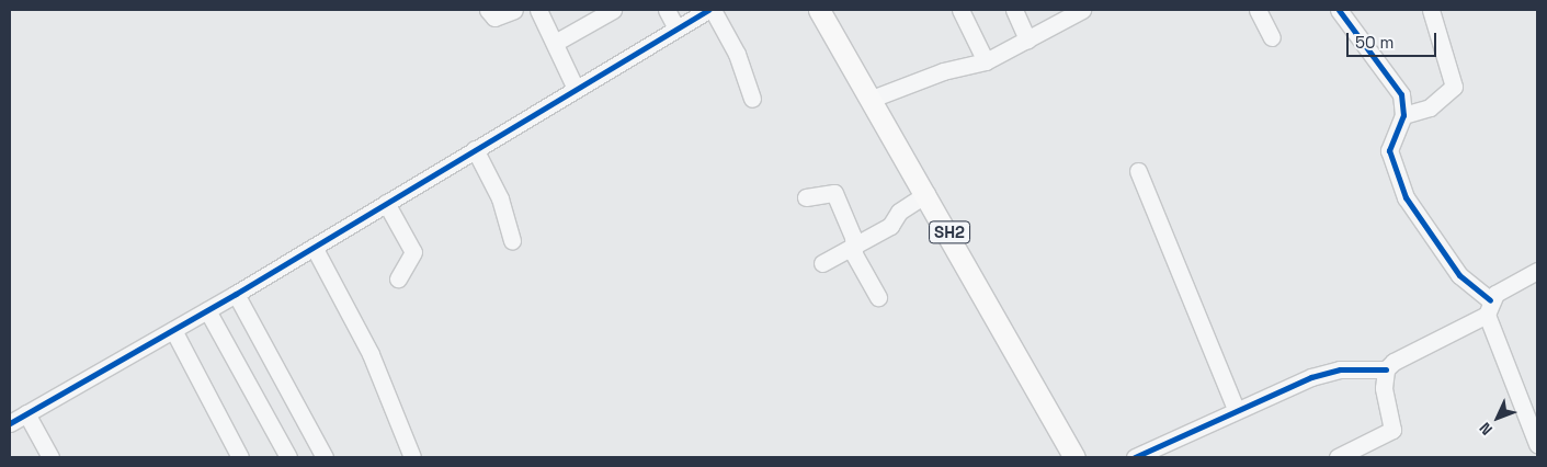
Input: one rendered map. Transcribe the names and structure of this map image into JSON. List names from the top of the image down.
{
  "streets": {
    "main road": ["SH2"]
  },
  "scale_bar": "50 m",
  "north": "bottom left"
}
